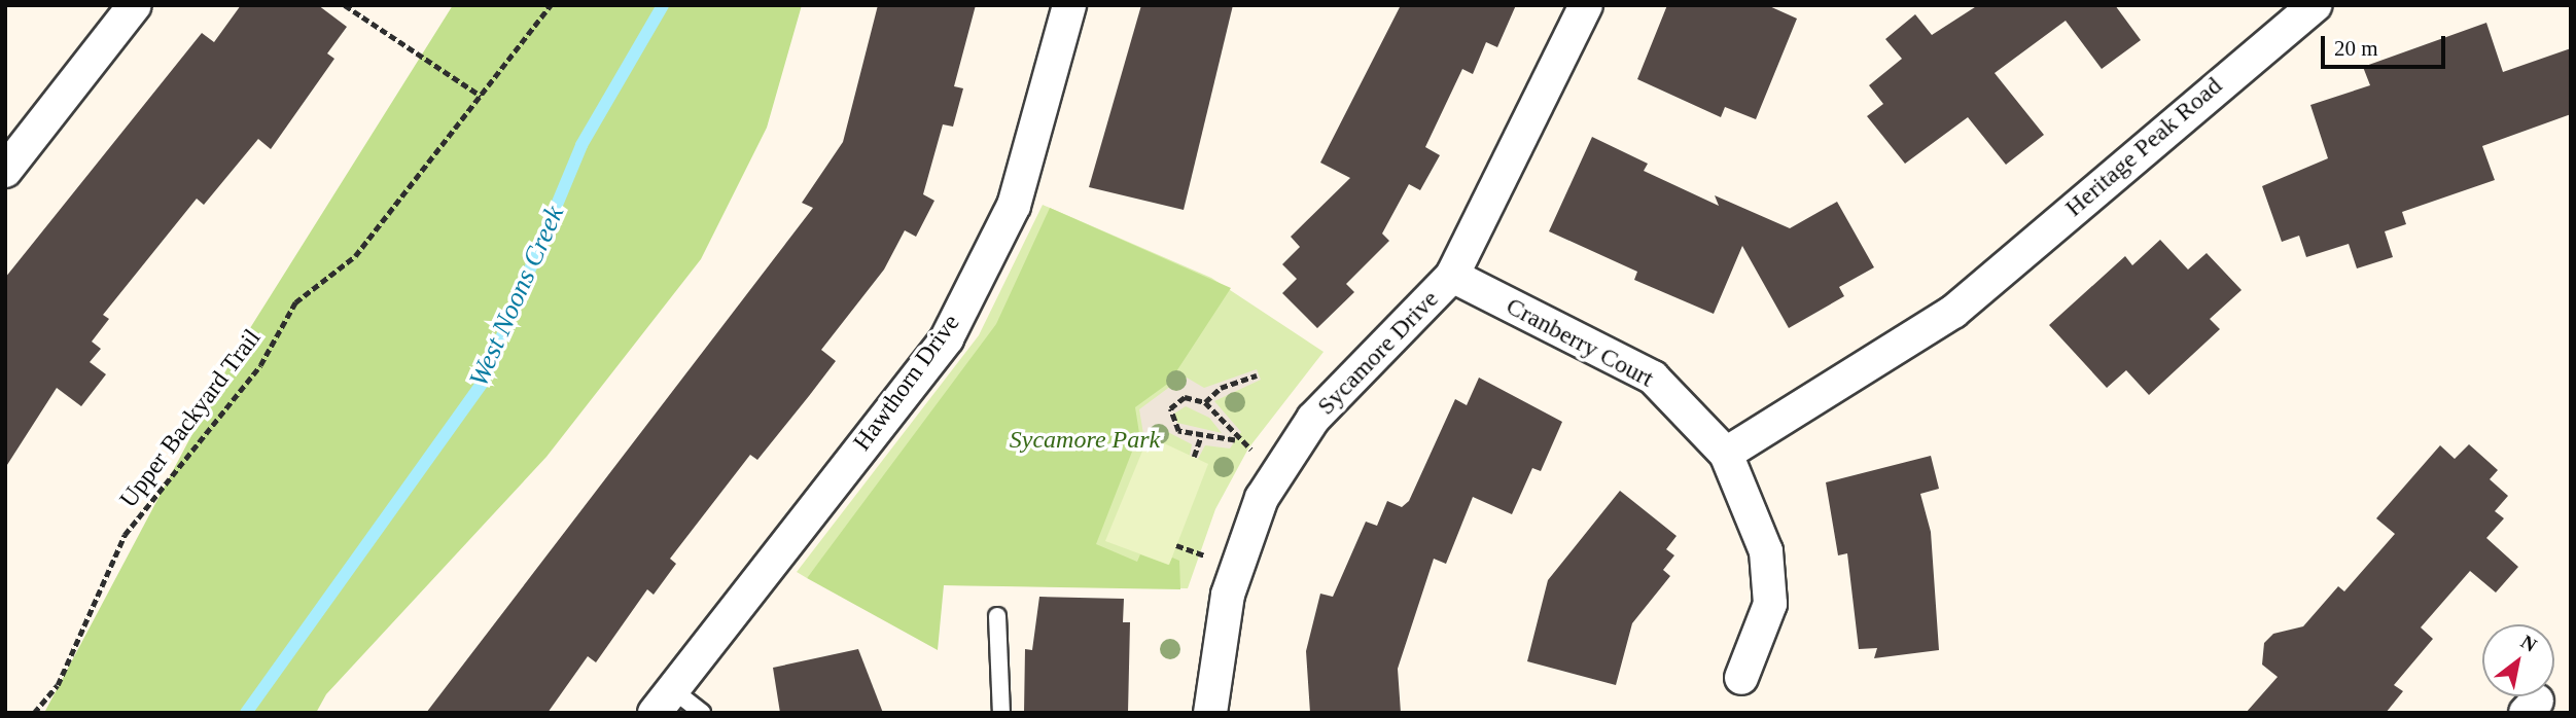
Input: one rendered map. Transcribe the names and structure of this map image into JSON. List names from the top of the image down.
{
  "streets": {
    "street": [
      "Heritage Peak Road",
      "Cranberry Court",
      "Sycamore Drive",
      "Hawthorn Drive"
    ],
    "path": ["Upper Backyard Trail"]
  },
  "crossings": [
    ["Heritage Peak Road", "Cranberry Court"],
    ["Cranberry Court", "Sycamore Drive"]
  ],
  "water": ["West Noons Creek"],
  "parks": ["Sycamore Park"],
  "scale_bar": "20 m",
  "north": "top right"
}
